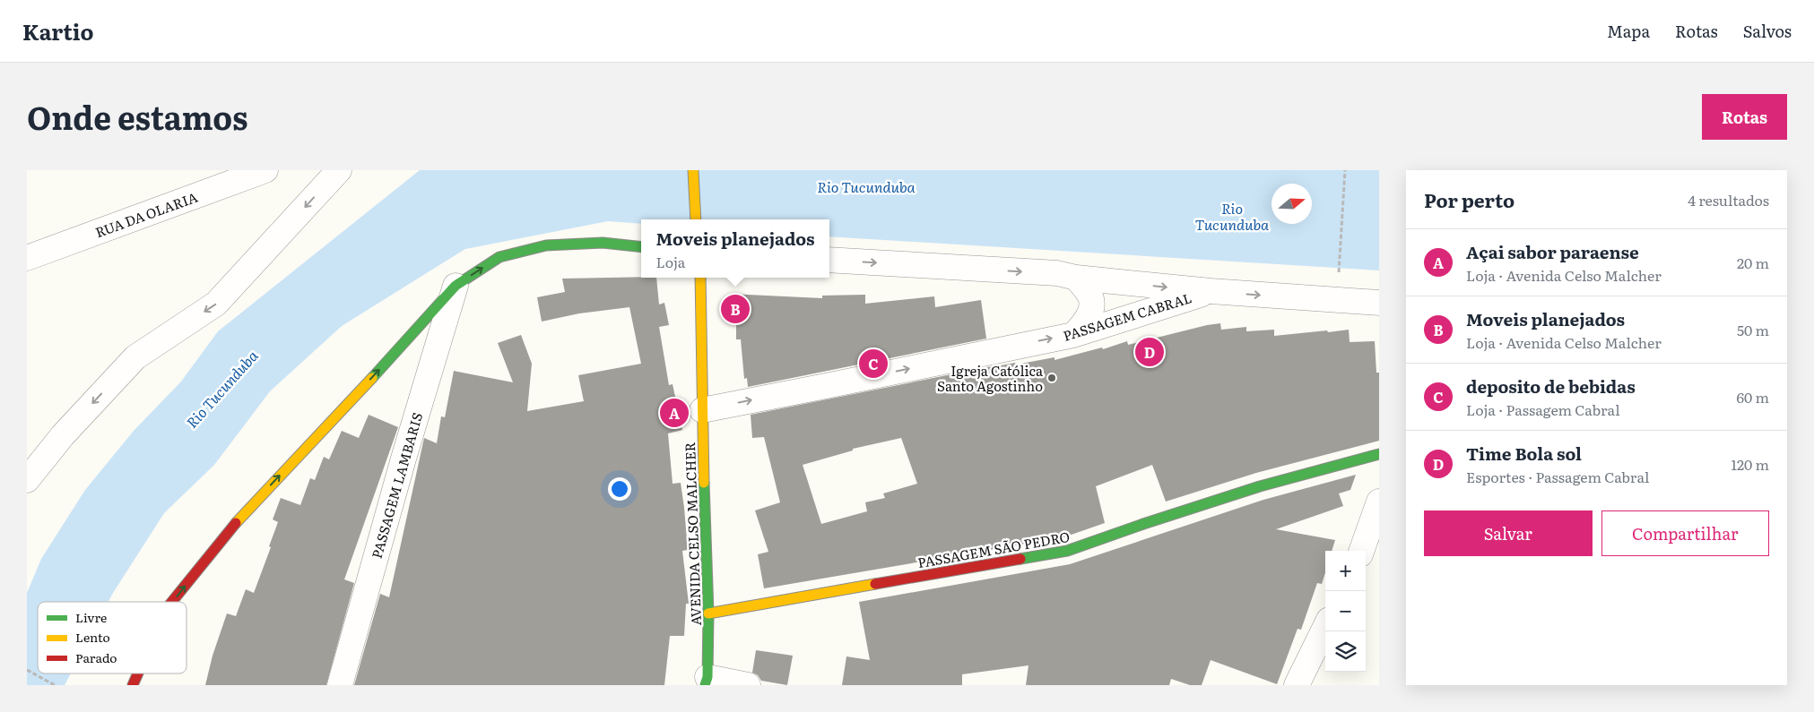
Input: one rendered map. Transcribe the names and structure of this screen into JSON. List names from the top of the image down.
{
  "streets": {
    "street": [
      "RUA DA OLARIA",
      "PASSAGEM CABRAL",
      "PASSAGEM LAMBARIS",
      "AVENIDA CELSO MALCHER",
      "PASSAGEM SÃO PEDRO"
    ]
  },
  "crossings": [
    ["PASSAGEM CABRAL", "AVENIDA CELSO MALCHER"],
    ["AVENIDA CELSO MALCHER", "PASSAGEM SÃO PEDRO"]
  ],
  "water": ["Rio Tucunduba"],
  "places": ["Igreja Católica Santo Agostinho"],
  "legend": ["Livre", "Lento", "Parado"],
  "north": "right",
  "page": {
    "header": "Kartio",
    "nav": ["Mapa", "Rotas", "Salvos"],
    "title": "Onde estamos",
    "buttons": [
      "Rotas",
      ["Salvar", "Compartilhar"]
    ],
    "heading": ["Por perto", "4 resultados"],
    "popup": ["Moveis planejados", "Loja"],
    "list": [
      {
        "mark": "A",
        "name": "Açai sabor paraense",
        "note": "Loja · Avenida Celso Malcher",
        "value": "20 m"
      },
      {
        "mark": "B",
        "name": "Moveis planejados",
        "note": "Loja · Avenida Celso Malcher",
        "value": "50 m"
      },
      {
        "mark": "C",
        "name": "deposito de bebidas",
        "note": "Loja · Passagem Cabral",
        "value": "60 m"
      },
      {
        "mark": "D",
        "name": "Time Bola sol",
        "note": "Esportes · Passagem Cabral",
        "value": "120 m"
      }
    ],
    "pins": [
      "B",
      "D",
      "C",
      "A"
    ],
    "map_buttons": ["+", "−"]
  }
}
